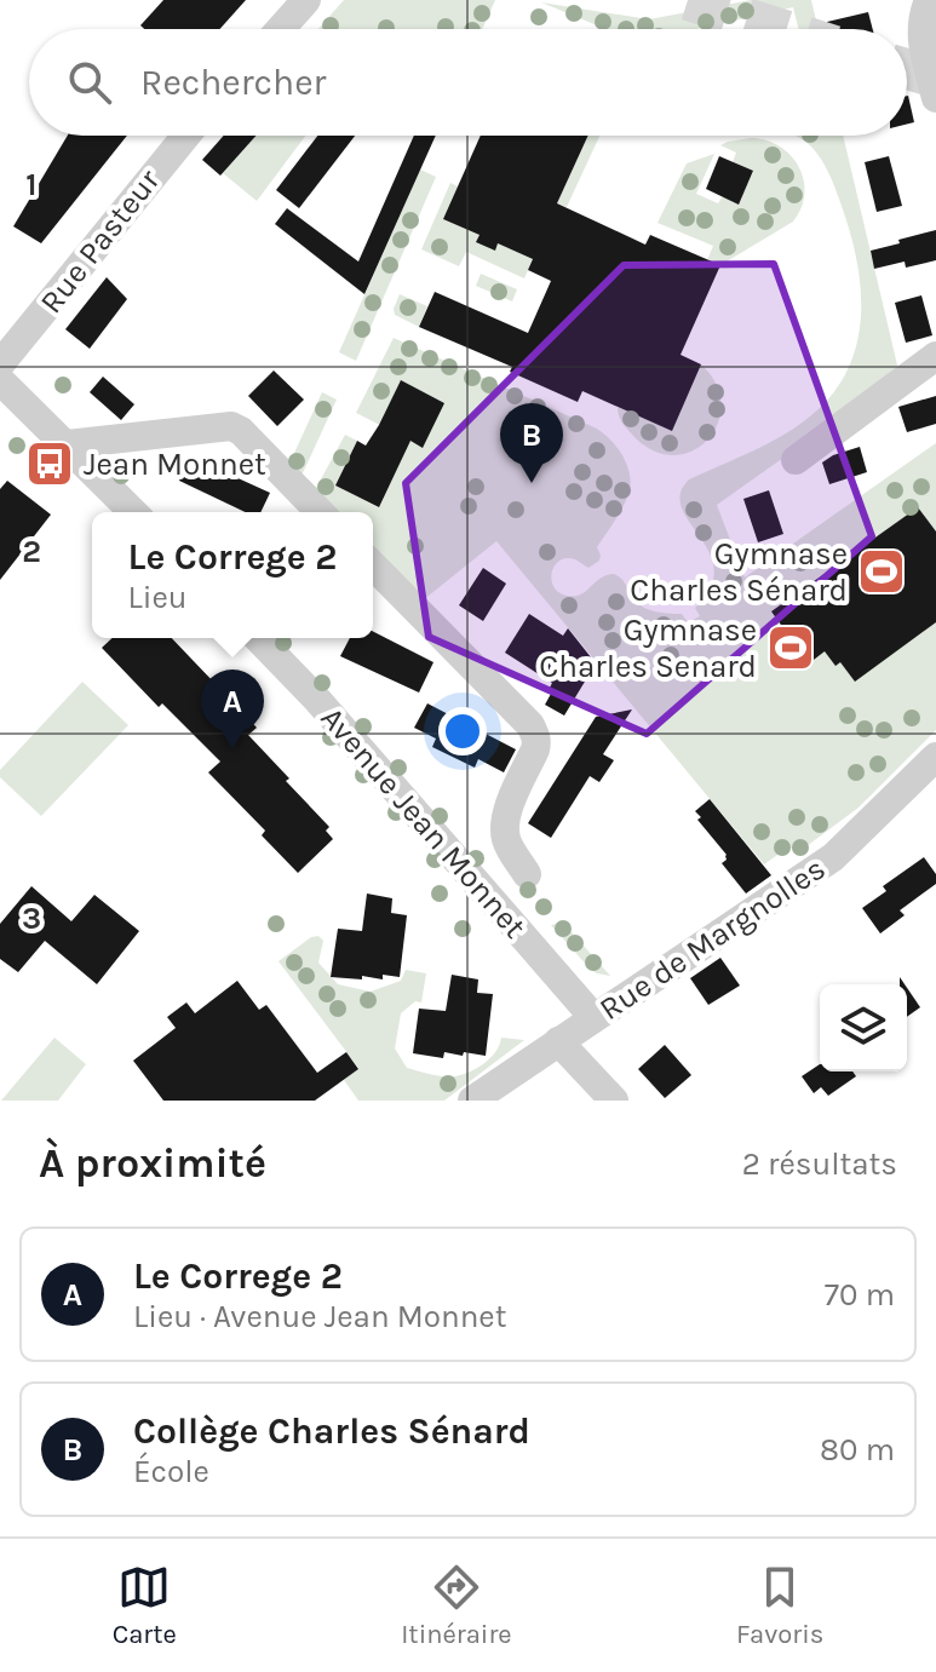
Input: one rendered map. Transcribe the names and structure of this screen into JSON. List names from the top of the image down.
{
  "streets": {
    "street": ["Rue Pasteur", "Avenue Jean Monnet", "Rue de Margnolles"]
  },
  "crossings": [
    ["Avenue Jean Monnet", "Rue de Margnolles"]
  ],
  "places": {
    "bus stop": ["Jean Monnet"],
    "sports": ["Gymnase Charles Sénard", "Gymnase Charles Senard"]
  },
  "page": {
    "search": "Rechercher",
    "pins": ["B", "A"],
    "popup": ["Le Correge 2", "Lieu"],
    "heading": ["À proximité", "2 résultats"],
    "list": [
      {
        "mark": "A",
        "name": "Le Correge 2",
        "note": "Lieu · Avenue Jean Monnet",
        "value": "70 m"
      },
      {
        "mark": "B",
        "name": "Collège Charles Sénard",
        "note": "École",
        "value": "80 m"
      }
    ],
    "nav": ["Carte", "Itinéraire", "Favoris"]
  },
  "grid": {
    "rows": ["1", "2", "3"]
  }
}
